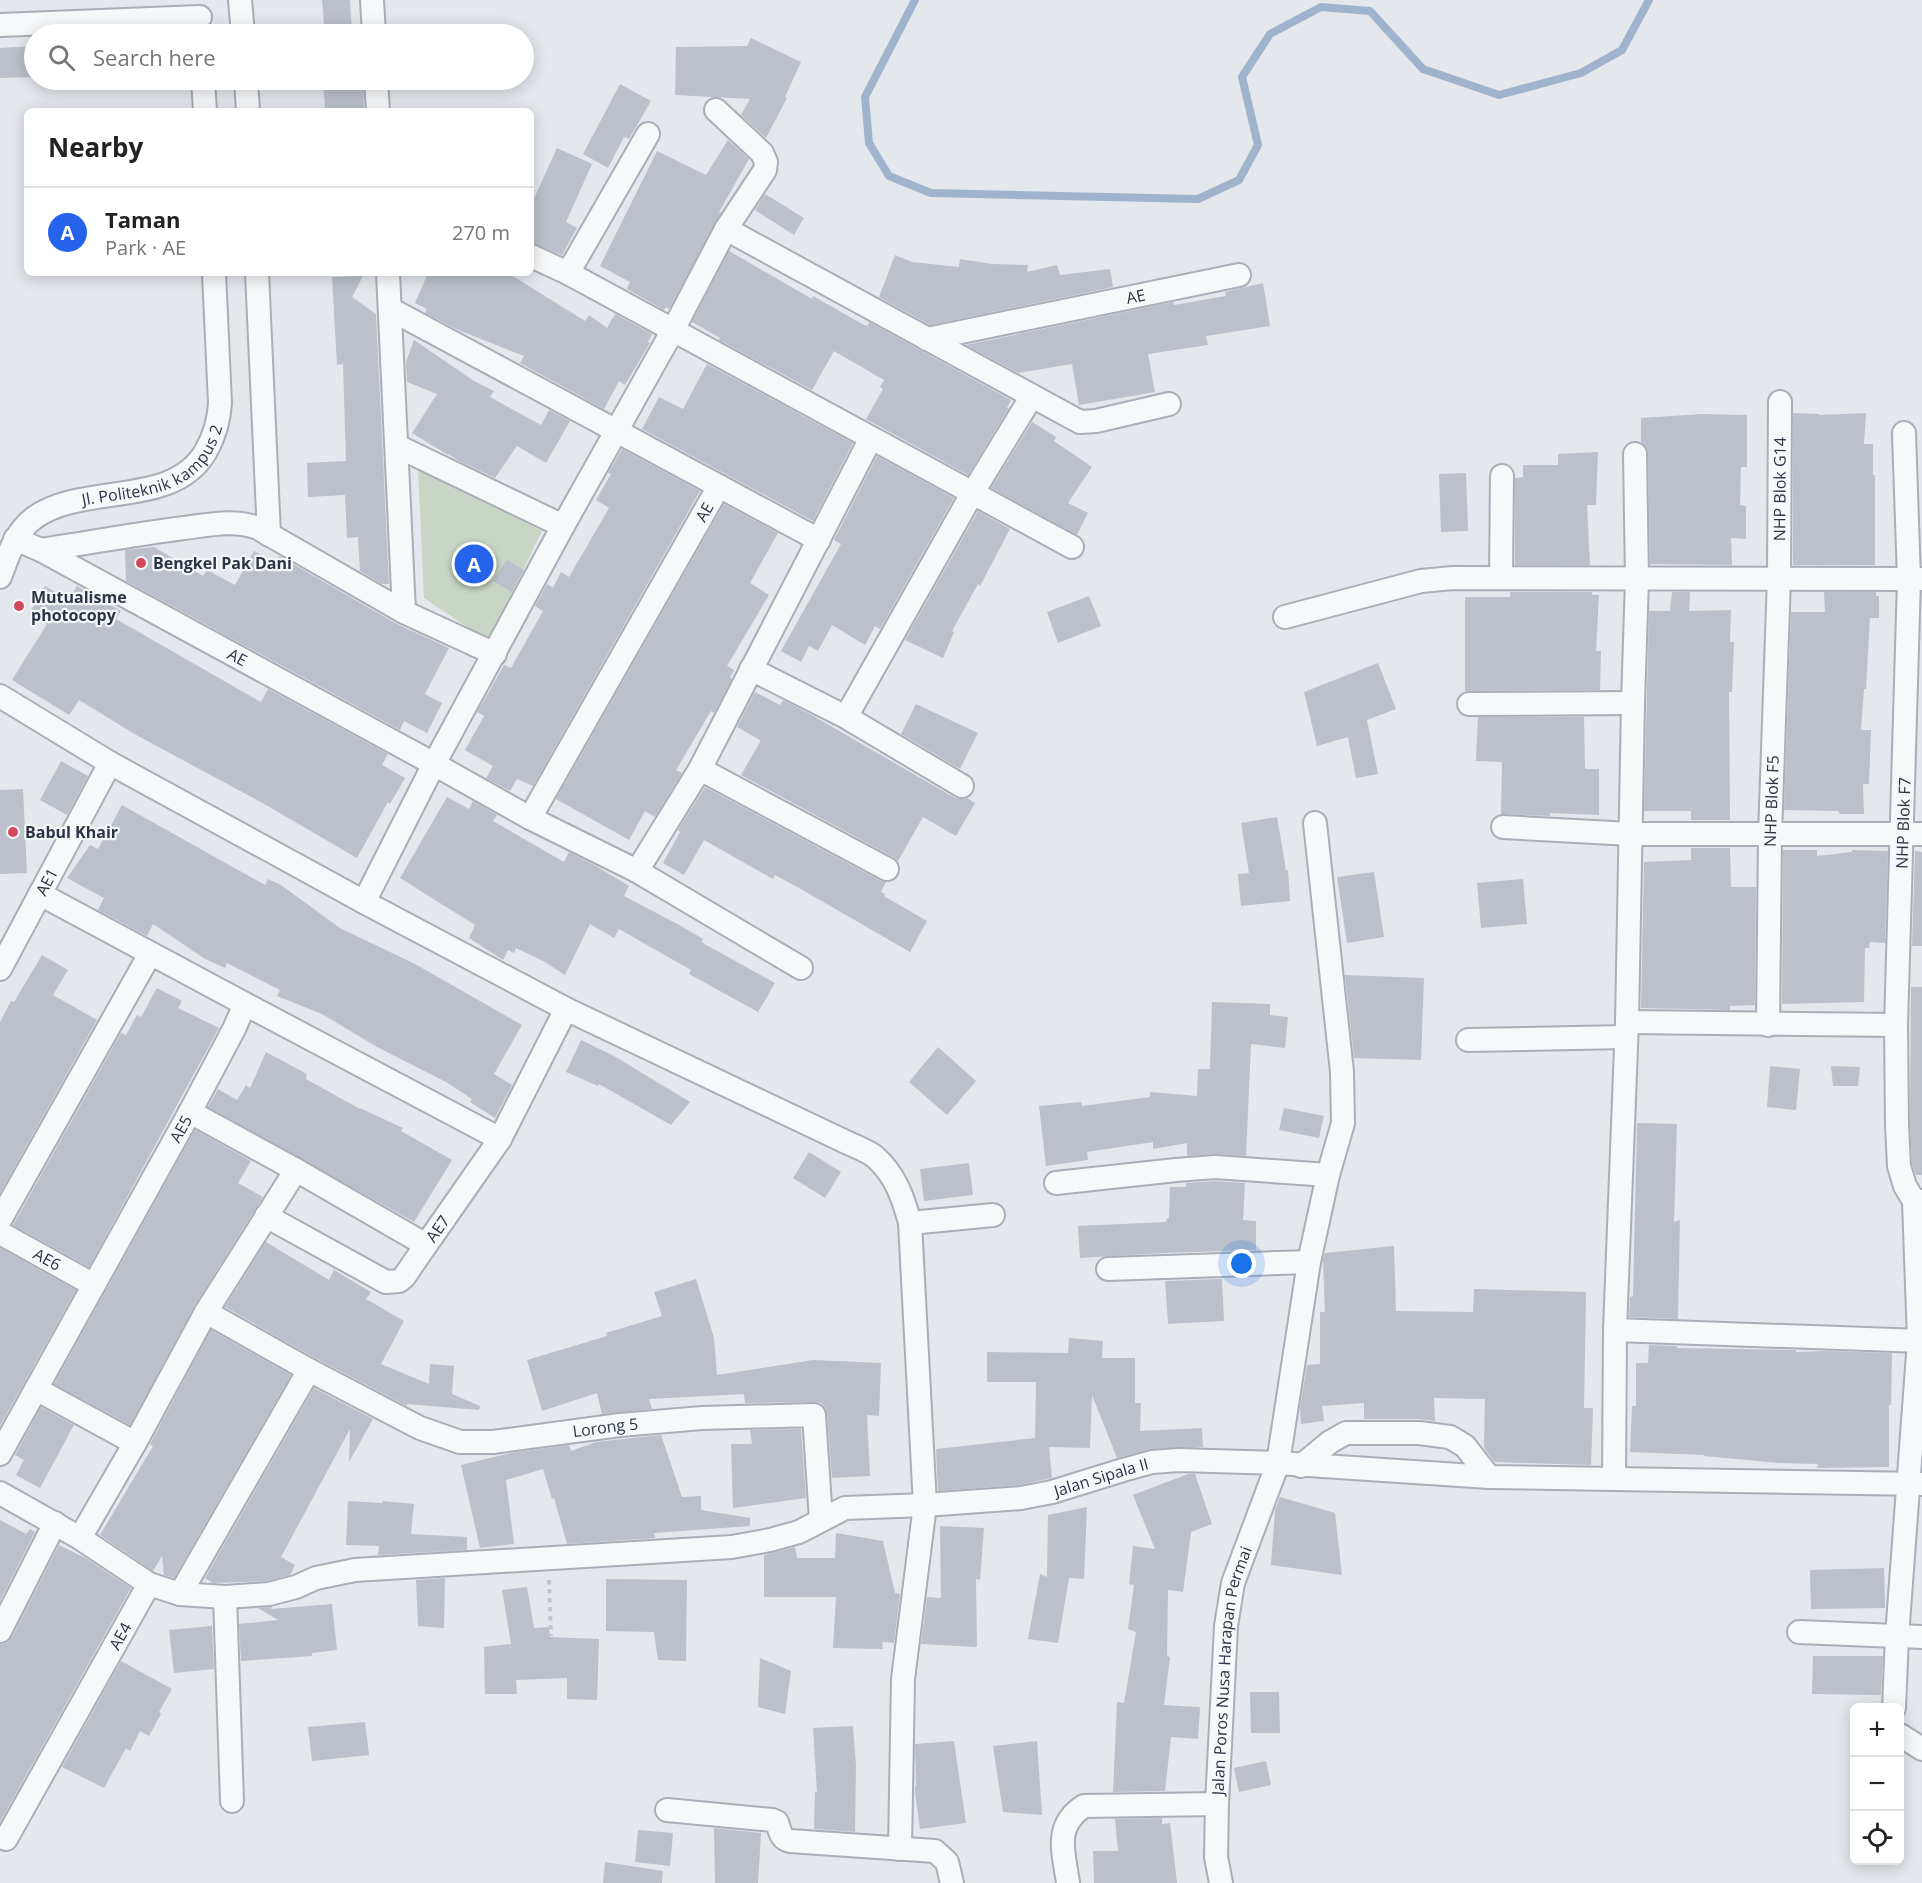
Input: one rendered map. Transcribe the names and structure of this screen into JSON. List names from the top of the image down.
{
  "streets": {
    "street": [
      "AE",
      "Jl. Politeknik kampus 2",
      "NHP Blok G14",
      "NHP Blok F5",
      "NHP Blok F7",
      "AE1",
      "AE5",
      "AE7",
      "AE6",
      "Lorong 5",
      "Jalan Sipala II",
      "AE4",
      "Jalan Poros Nusa Harapan Permai"
    ]
  },
  "crossings": [
    ["AE", "Jl. Politeknik kampus 2"],
    ["NHP Blok G14", "NHP Blok F5"],
    ["AE5", "AE7"],
    ["AE5", "AE6"],
    ["Lorong 5", "Jalan Sipala II"],
    ["Jalan Sipala II", "AE4"],
    ["Jalan Sipala II", "Jalan Poros Nusa Harapan Permai"]
  ],
  "places": ["Bengkel Pak Dani", "Mutualisme photocopy", "Babul Khair"],
  "page": {
    "search": "Search here",
    "heading": "Nearby",
    "list": [
      {
        "mark": "A",
        "name": "Taman",
        "note": "Park · AE",
        "value": "270 m"
      }
    ],
    "pins": "A",
    "map_buttons": ["+", "−"]
  }
}
